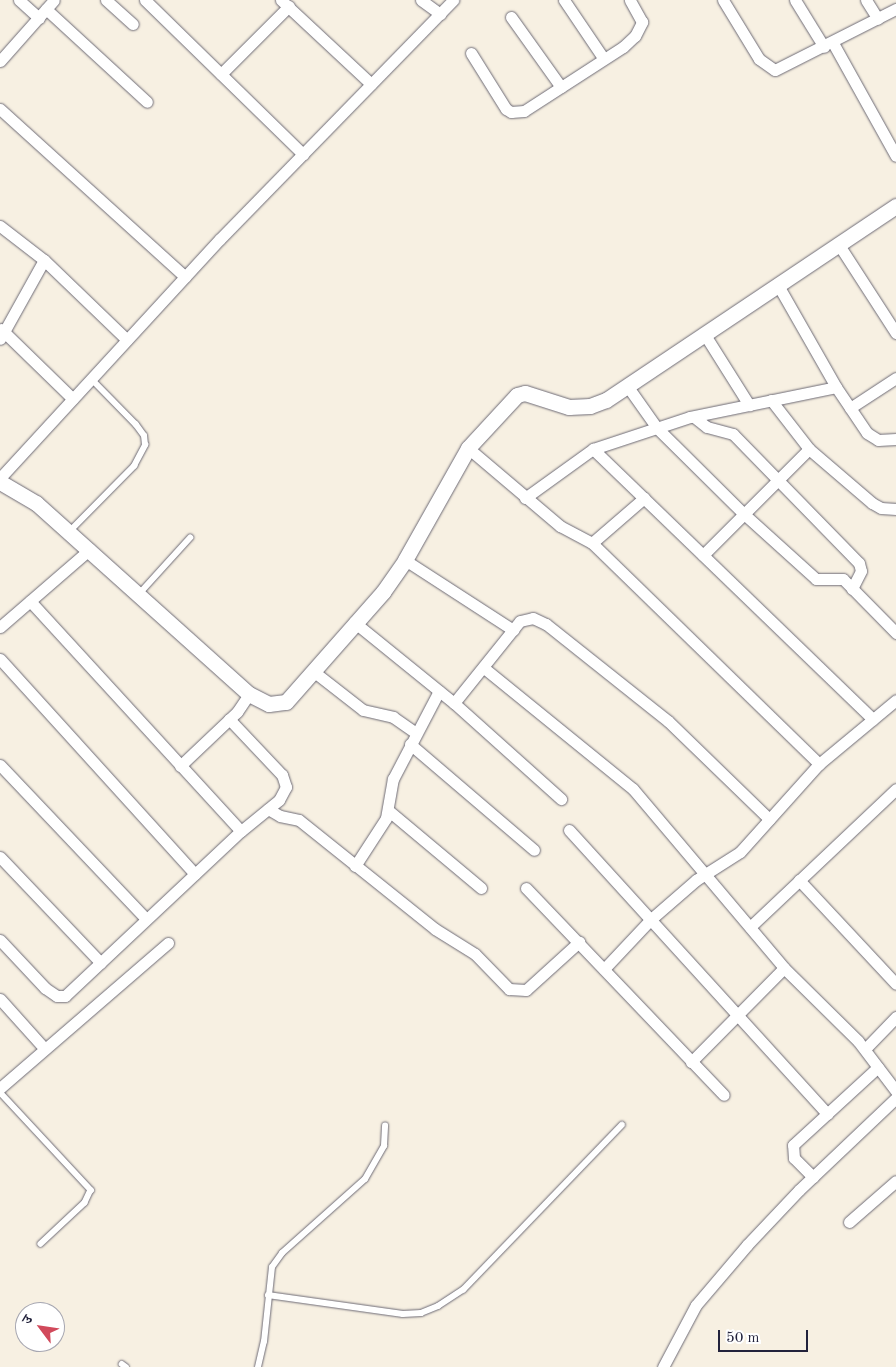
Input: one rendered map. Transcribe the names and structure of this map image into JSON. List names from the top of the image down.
{
  "scale_bar": "50 m",
  "north": "top left"
}
